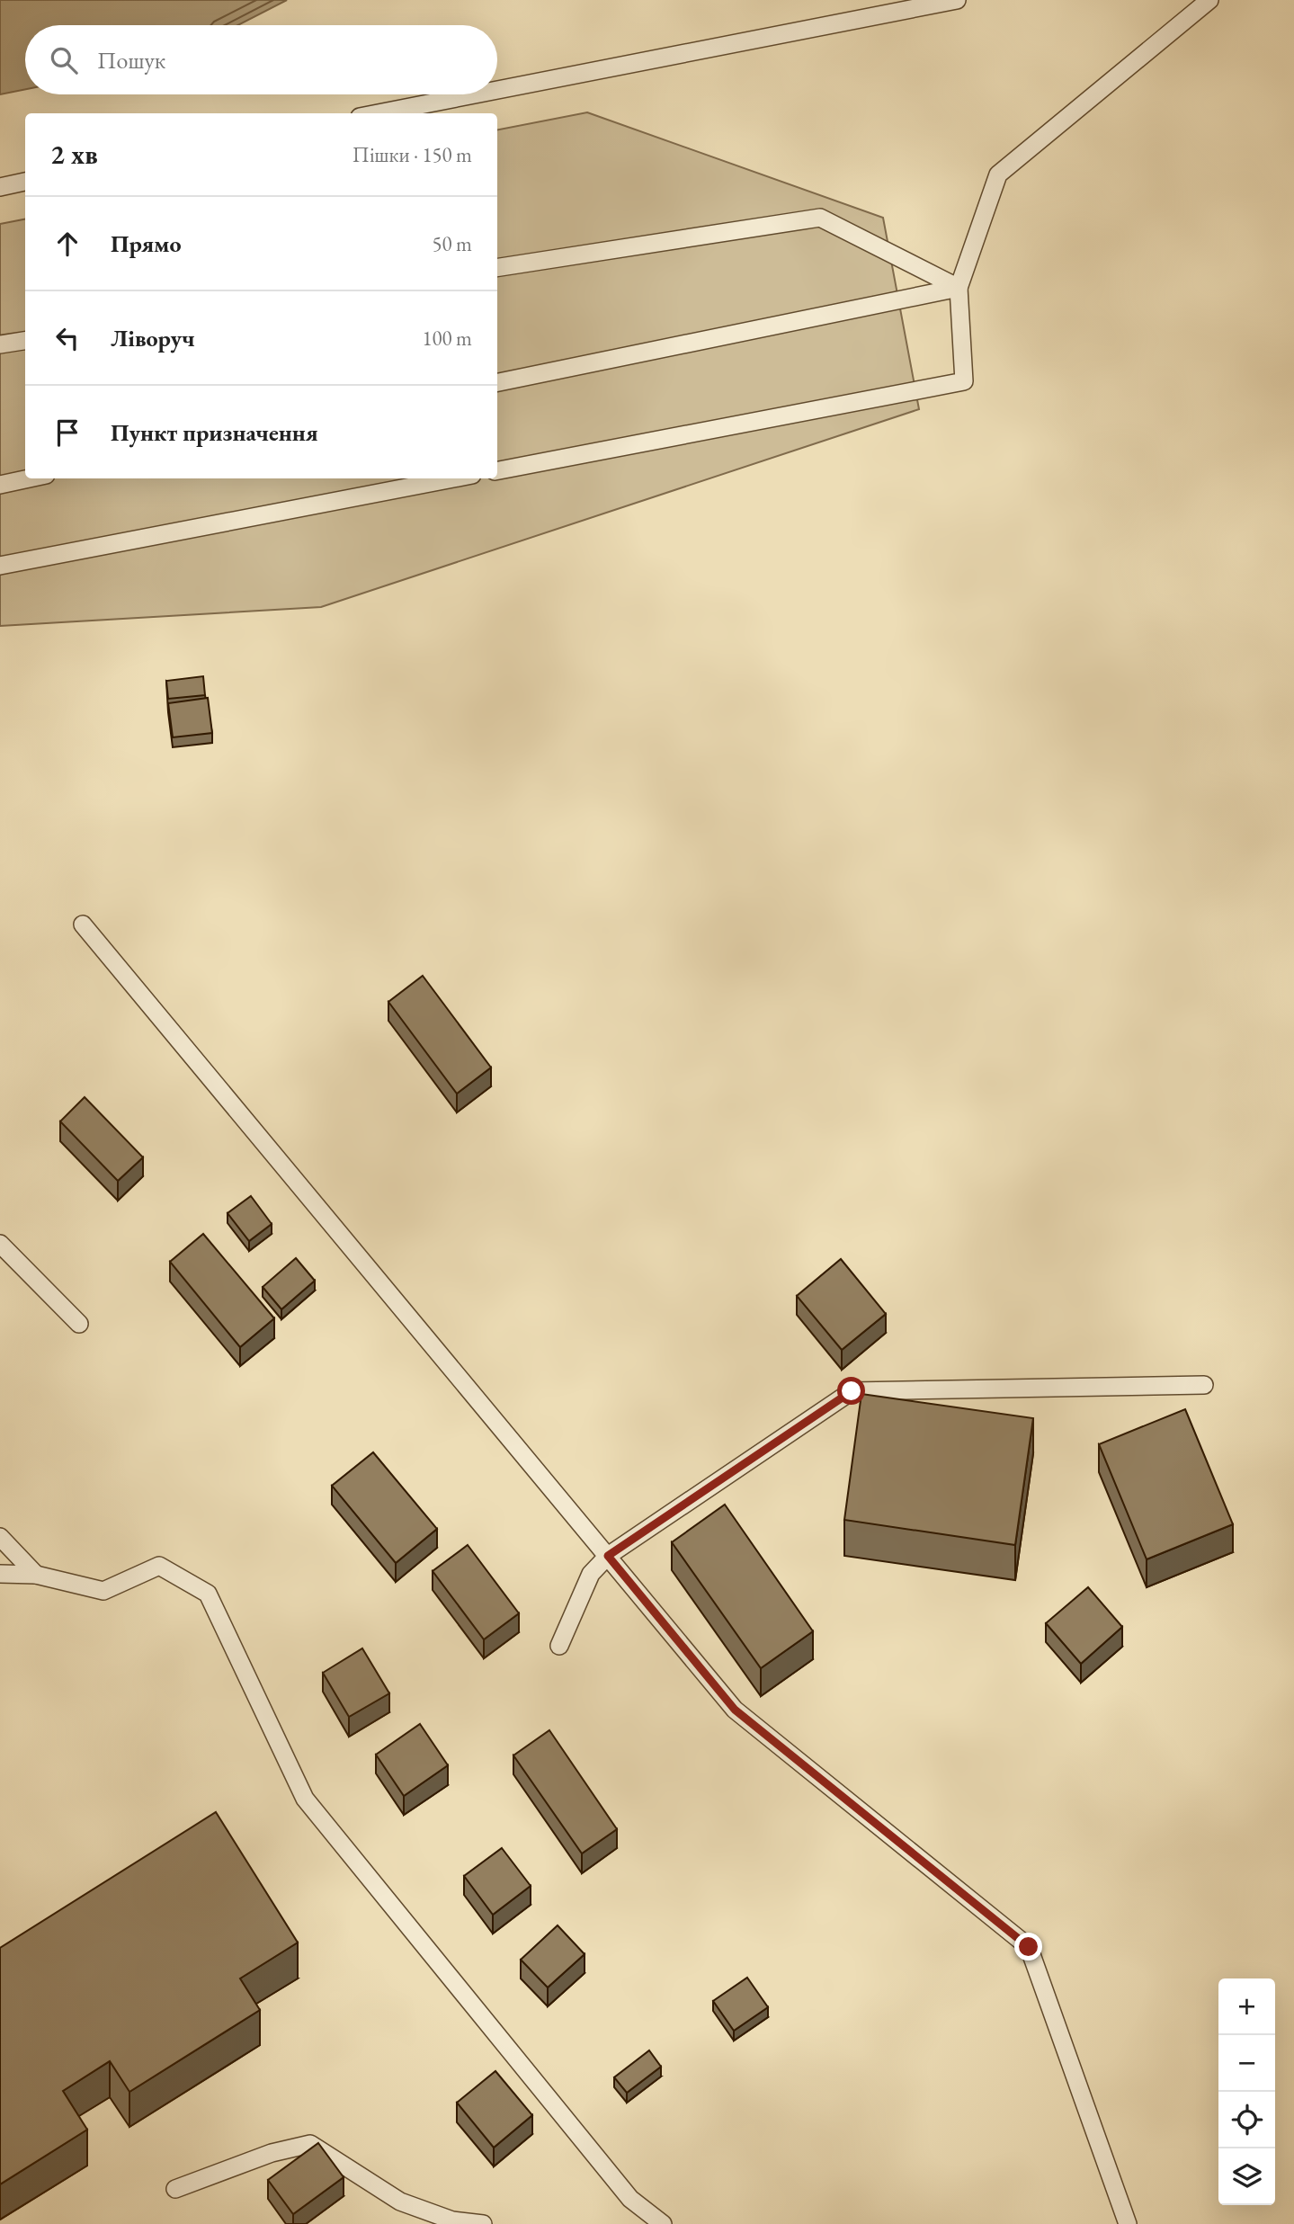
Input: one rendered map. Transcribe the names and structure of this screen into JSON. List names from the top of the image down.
{
  "page": {
    "search": "Пошук",
    "heading": ["2 хв", "Пішки · 150 m"],
    "list": [
      ["Прямо", "50 m"],
      ["Ліворуч", "100 m"],
      "Пункт призначення"
    ],
    "map_buttons": ["+", "−"]
  }
}
